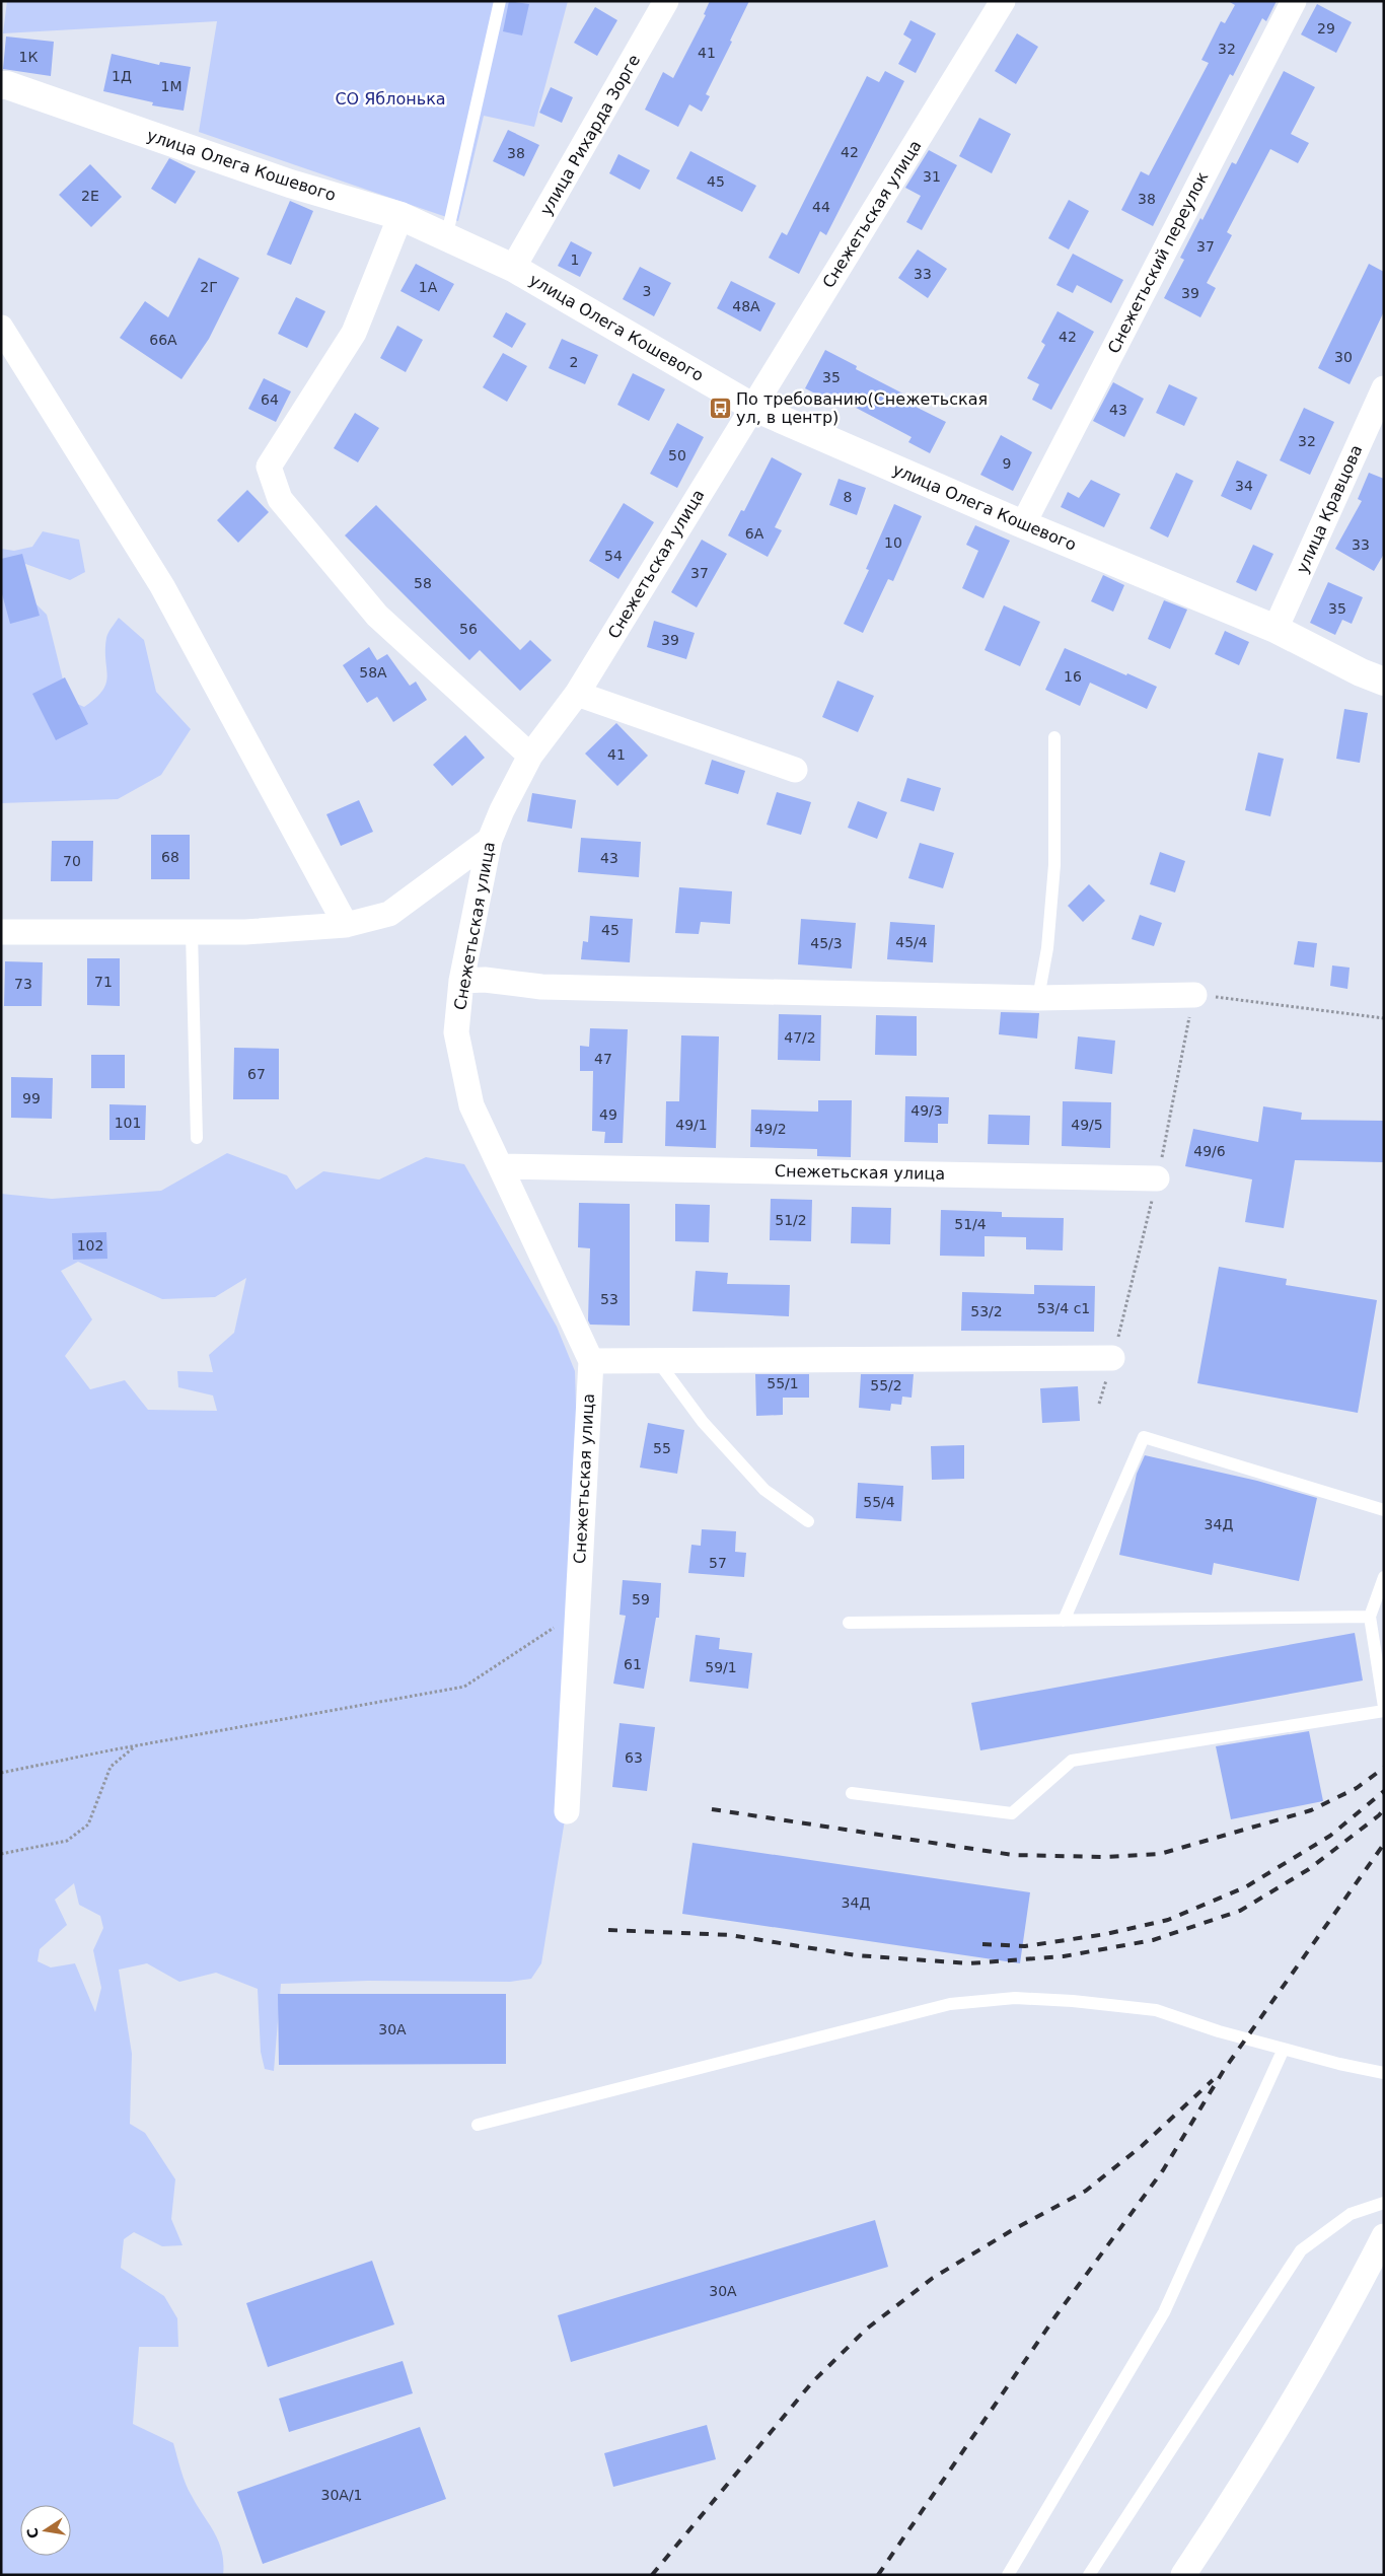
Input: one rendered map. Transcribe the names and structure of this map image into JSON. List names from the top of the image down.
{
  "streets": {
    "street": [
      "улица Рихарда Зорге",
      "улица Олега Кошевого",
      "Снежетьская улица",
      "Снежетьский переулок",
      "улица Кравцова"
    ]
  },
  "crossings": [
    ["улица Рихарда Зорге", "улица Олега Кошевого"],
    ["улица Олега Кошевого", "Снежетьская улица"],
    ["улица Олега Кошевого", "Снежетьский переулок"],
    ["улица Олега Кошевого", "улица Кравцова"]
  ],
  "parks": ["СО Яблонька"],
  "places": {
    "bus stop": ["По требованию(Снежетьская ул, в центр)"]
  },
  "house_numbers": [
    "29",
    "32",
    "41",
    "1К",
    "1Д",
    "1М",
    "42",
    "38",
    "31",
    "45",
    "2Е",
    "38",
    "44",
    "37",
    "1",
    "33",
    "2Г",
    "1А",
    "3",
    "39",
    "48А",
    "42",
    "66А",
    "30",
    "2",
    "35",
    "64",
    "43",
    "32",
    "50",
    "9",
    "34",
    "8",
    "6А",
    "10",
    "33",
    "54",
    "37",
    "58",
    "35",
    "56",
    "39",
    "58А",
    "16",
    "41",
    "68",
    "43",
    "70",
    "45",
    "45/4",
    "45/3",
    "71",
    "73",
    "47/2",
    "47",
    "67",
    "99",
    "49/3",
    "49",
    "101",
    "49/1",
    "49/5",
    "49/2",
    "49/6",
    "51/2",
    "51/4",
    "102",
    "53",
    "53/4 с1",
    "53/2",
    "55/1",
    "55/2",
    "55",
    "55/4",
    "34Д",
    "57",
    "59",
    "61",
    "59/1",
    "63",
    "34Д",
    "30А",
    "30А",
    "30А/1"
  ],
  "north": "left"
}
